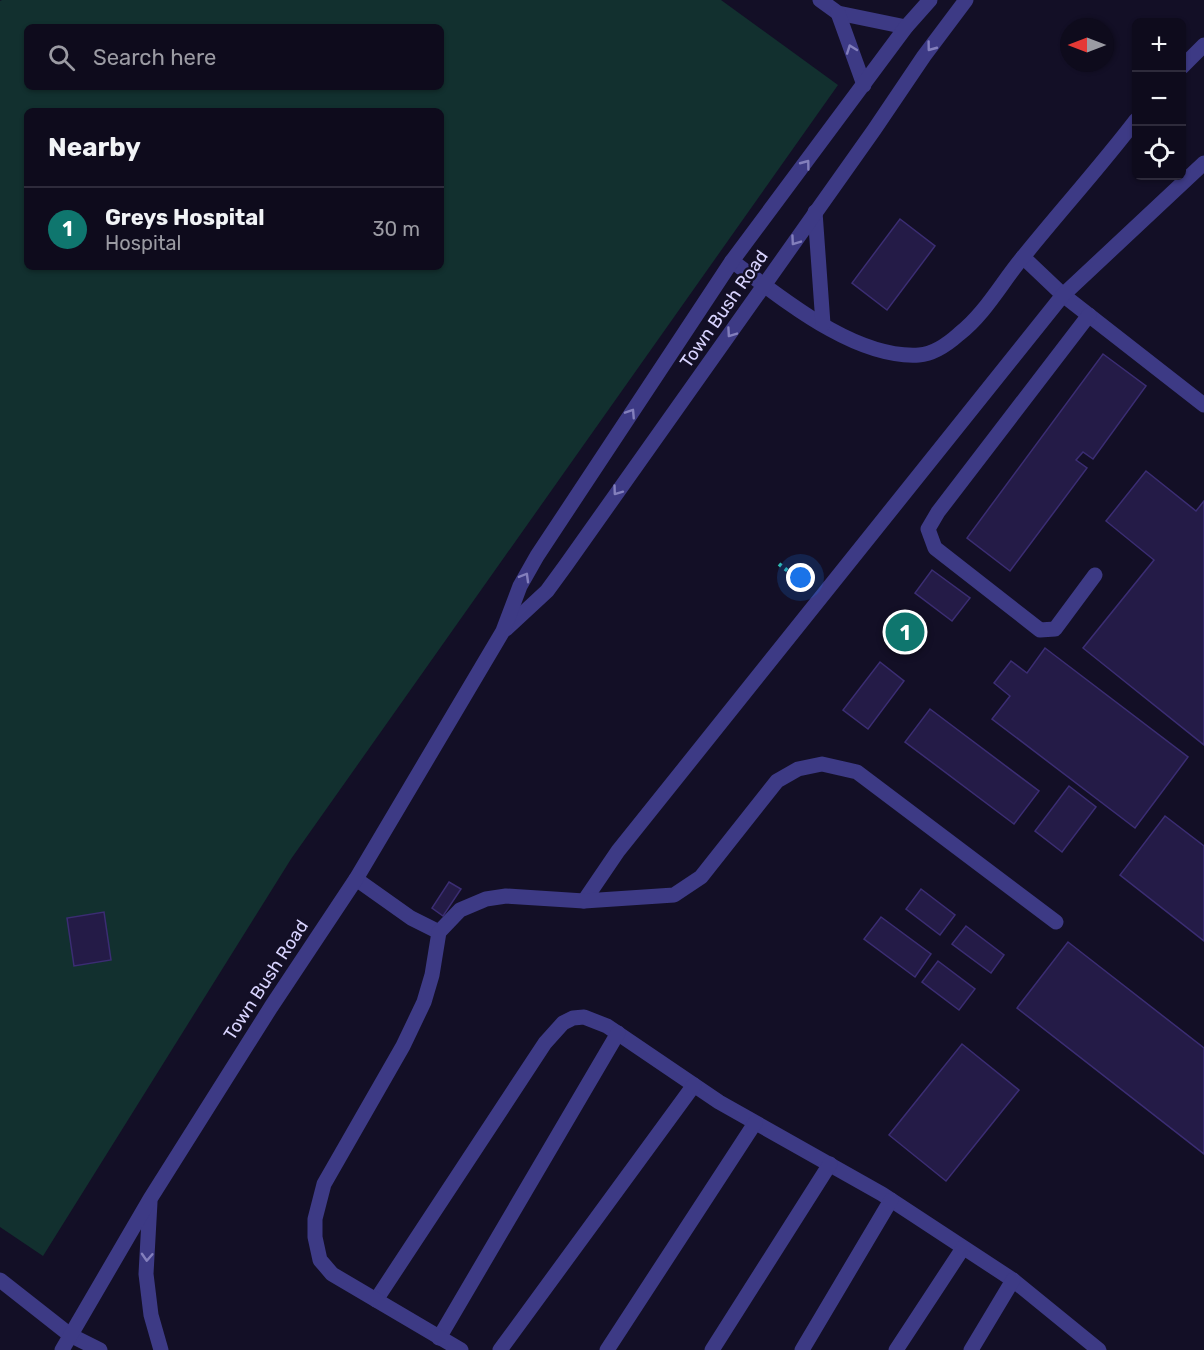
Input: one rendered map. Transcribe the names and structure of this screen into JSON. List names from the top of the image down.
{
  "streets": {
    "street": ["Town Bush Road"]
  },
  "north": "left",
  "page": {
    "map_buttons": ["+", "−"],
    "search": "Search here",
    "heading": "Nearby",
    "list": [
      {
        "mark": "1",
        "name": "Greys Hospital",
        "note": "Hospital",
        "value": "30 m"
      }
    ],
    "pins": "1"
  }
}
